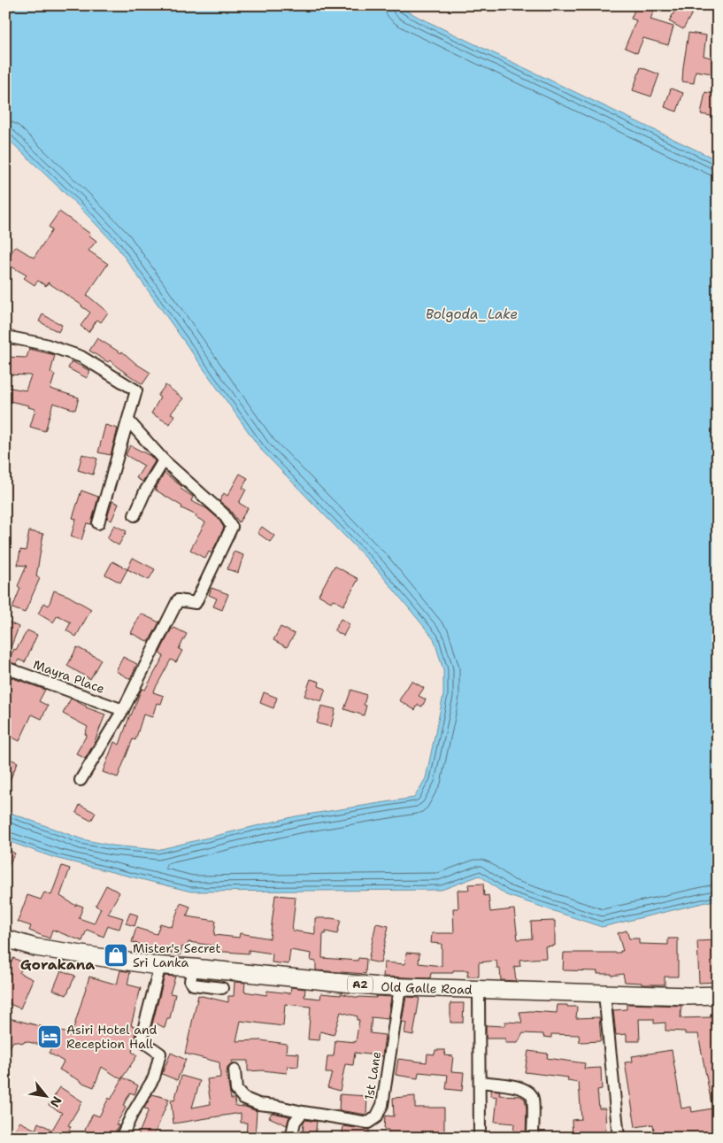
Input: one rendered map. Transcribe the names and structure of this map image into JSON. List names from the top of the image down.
{
  "streets": {
    "highway": ["A2", "Old Galle Road"],
    "street": ["Mayra Place", "1st Lane"]
  },
  "crossings": [
    ["Old Galle Road", "1st Lane"]
  ],
  "districts": ["Gorakana"],
  "water": ["Bolgoda_Lake"],
  "places": {
    "shop": ["Mister's Secret Sri Lanka"],
    "hotel": ["Asiri Hotel and Reception Hall"]
  },
  "north": "bottom right"
}
